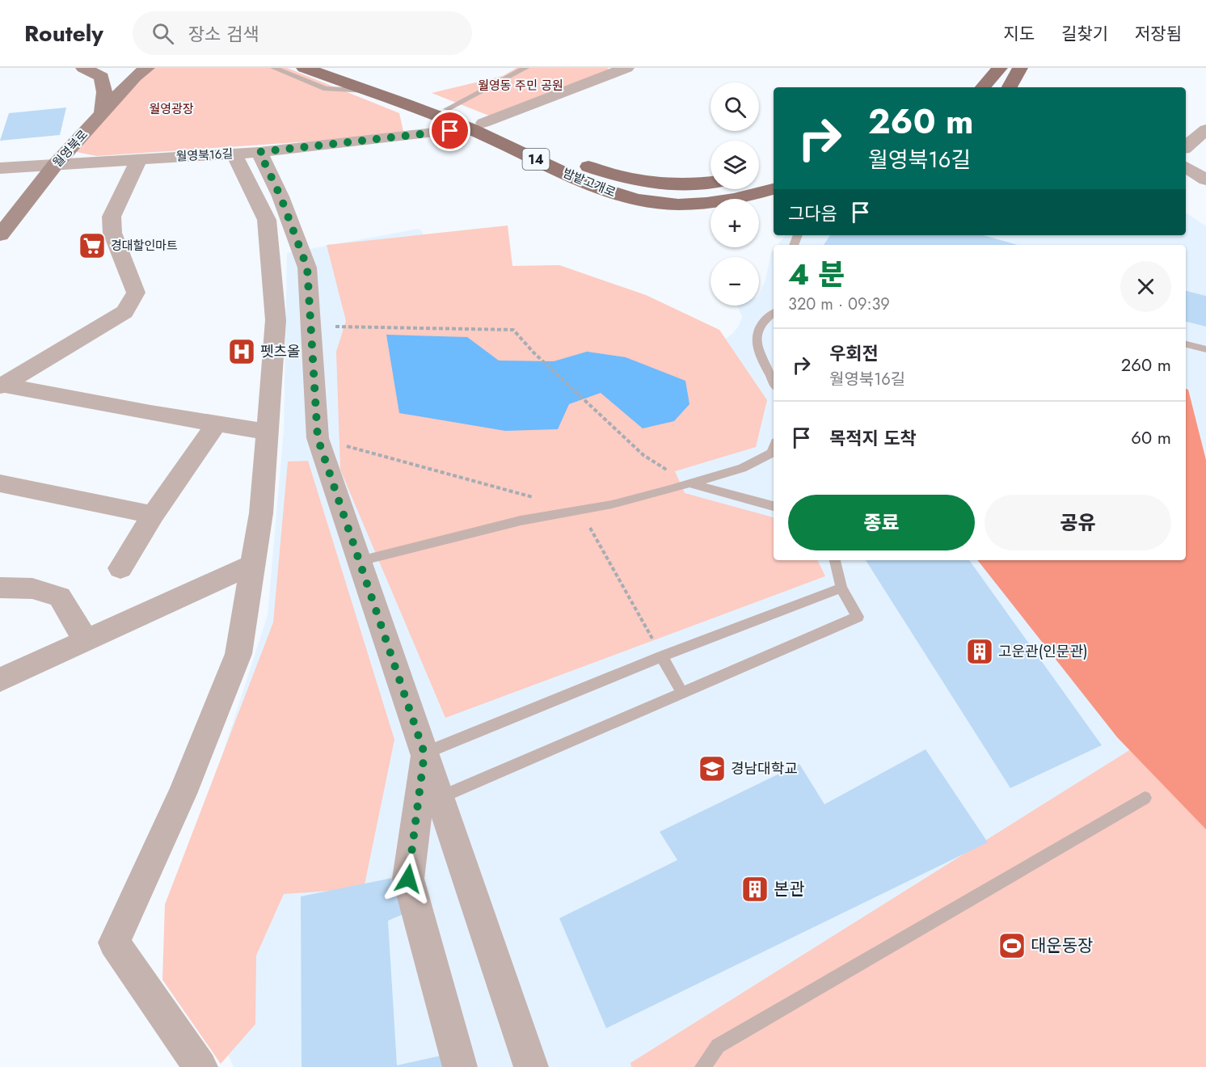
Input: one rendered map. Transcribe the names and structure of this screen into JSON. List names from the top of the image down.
{
  "streets": {
    "main road": ["월영북로", "14", "밤밭고개로"],
    "street": ["월영북16길"]
  },
  "crossings": [
    ["월영북로", "월영북16길"],
    ["월영북16길", "밤밭고개로"]
  ],
  "parks": ["월영동 주민 공원", "월영광장"],
  "places": {
    "supermarket": ["경대할인마트"],
    "hospital": ["펫츠올"],
    "building": ["고운관(인문관)", "본관"],
    "school or university": ["경남대학교"],
    "sports": ["대운동장"]
  },
  "page": {
    "header": "Routely",
    "search": "장소 검색",
    "nav": ["지도", "길찾기", "저장됨"],
    "map_buttons": ["+", "−"],
    "turn": ["260 m", "월영북16길"],
    "then": "그다음",
    "heading": ["4 분", "320 m · 09:39"],
    "list": [
      {
        "name": "우회전",
        "note": "월영북16길",
        "value": "260 m"
      },
      {
        "name": "목적지 도착",
        "value": "60 m"
      }
    ],
    "buttons": ["종료", "공유"]
  }
}
